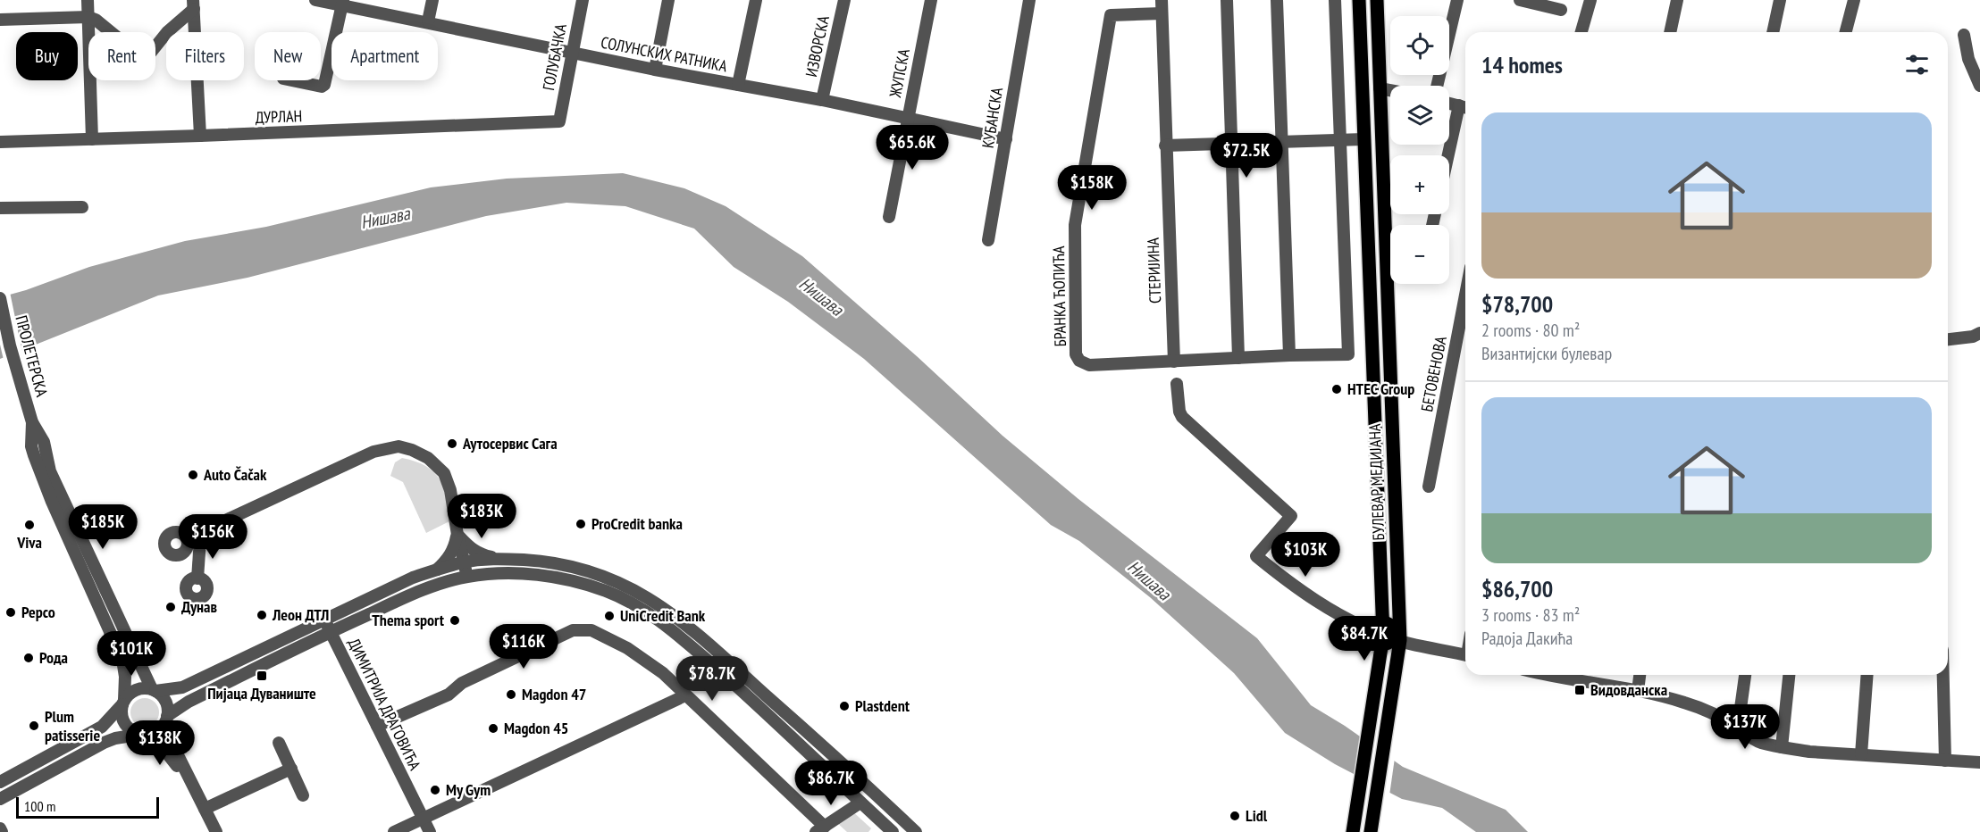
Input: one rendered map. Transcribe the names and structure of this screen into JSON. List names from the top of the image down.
{
  "streets": {
    "main road": ["БУЛЕВАР МЕДИЈАНА"],
    "street": [
      "ИЗВОРСКА",
      "СОЛУНСКИХ РАТНИКА",
      "ГОЛУБАЧКА",
      "ЖУПСКА",
      "ДУРЛАН",
      "КУБАНСКА",
      "СТЕРИЈИНА",
      "БРАНКА ЋОПИЋА",
      "ПРОЛЕТЕРСКА",
      "БЕТОВЕНОВА",
      "ДИМИТРИЈА ДРАГОВИЋА"
    ]
  },
  "crossings": [
    ["ИЗВОРСКА", "СОЛУНСКИХ РАТНИКА"],
    ["СОЛУНСКИХ РАТНИКА", "ГОЛУБАЧКА"],
    ["СОЛУНСКИХ РАТНИКА", "ЖУПСКА"],
    ["СОЛУНСКИХ РАТНИКА", "КУБАНСКА"],
    ["ГОЛУБАЧКА", "ДУРЛАН"],
    ["СТЕРИЈИНА", "БРАНКА ЋОПИЋА"]
  ],
  "water": ["Нишава"],
  "places": {
    "other": [
      "HTEC Group",
      "Аутосервис Сага",
      "Auto Čačak",
      "ProCredit banka",
      "Viva",
      "Дунав",
      "Pepco",
      "Леон ДТЛ",
      "UniCredit Bank",
      "Thema sport",
      "Рода",
      "Magdon 47",
      "Plastdent",
      "Plum patisserie",
      "Magdon 45",
      "My Gym",
      "Lidl"
    ],
    "transit": ["Пијаца Дуваниште", "Видовданска"]
  },
  "scale_bar": "100 m",
  "page": {
    "map_buttons": ["+", "−"],
    "chip": [
      "Buy",
      "Rent",
      "Filters",
      "New",
      "Apartment"
    ],
    "heading": "14 homes",
    "list": [
      {
        "name": "$78,700",
        "note": "2 rooms · 80 m² · Византијски булевар"
      },
      {
        "name": "$86,700",
        "note": "3 rooms · 83 m² · Радоја Дакића"
      }
    ],
    "price": [
      "$65.6K",
      "$72.5K",
      "$158K",
      "$183K",
      "$185K",
      "$156K",
      "$103K",
      "$84.7K",
      "$116K",
      "$101K",
      "$78.7K",
      "$137K",
      "$138K",
      "$86.7K"
    ],
    "scale": "100 m"
  }
}
